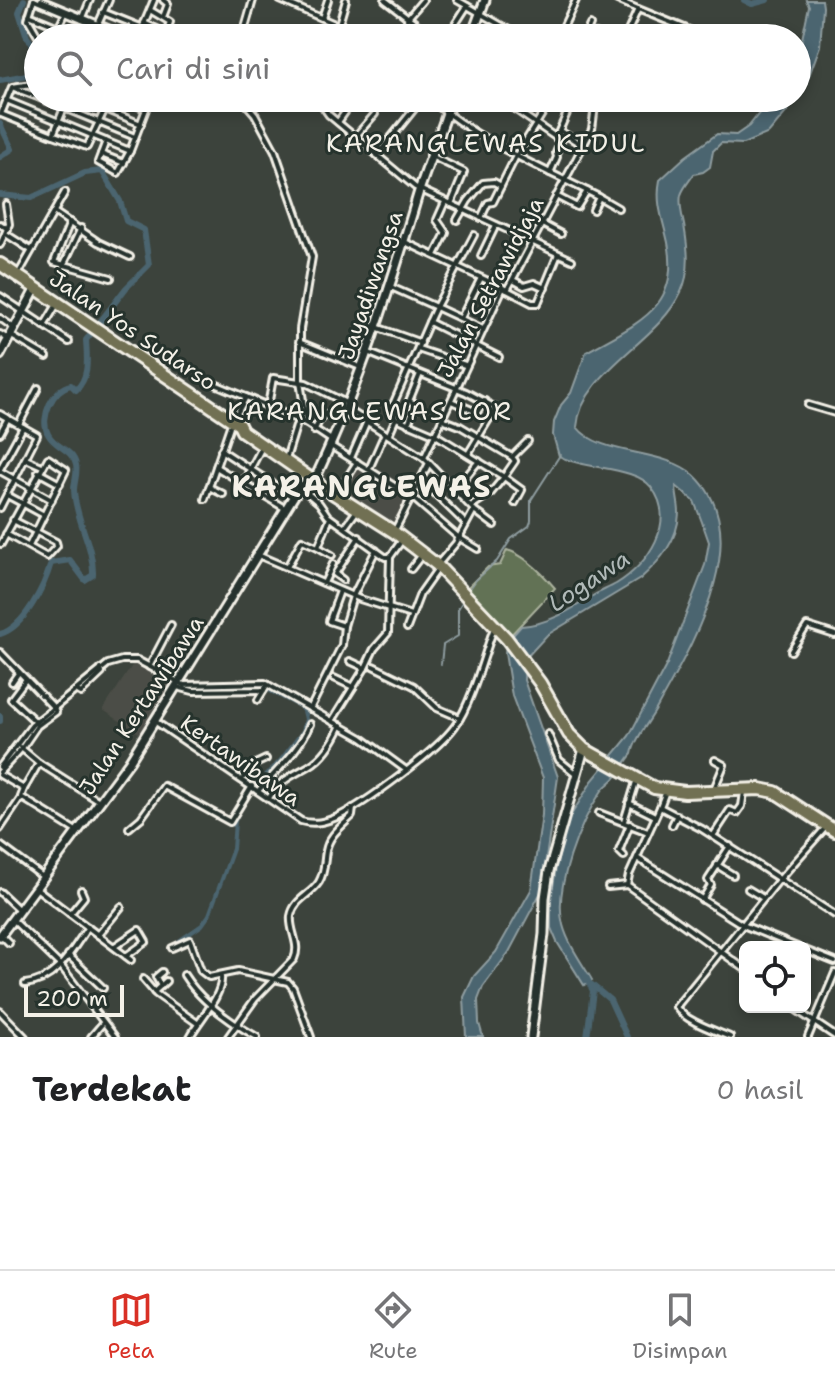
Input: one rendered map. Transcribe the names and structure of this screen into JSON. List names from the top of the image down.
{
  "streets": {
    "highway": ["Jalan Yos Sudarso"],
    "street": [
      "Jayadiwangsa",
      "Jalan Setrawidjaja",
      "Jalan Kertawibawa",
      "Kertawibawa"
    ]
  },
  "crossings": [
    ["Jayadiwangsa", "Jalan Yos Sudarso"],
    ["Jalan Yos Sudarso", "Kertawibawa"],
    ["Jalan Kertawibawa", "Kertawibawa"]
  ],
  "districts": ["KARANGLEWAS KIDUL", "KARANGLEWAS LOR", "KARANGLEWAS"],
  "water": ["Logawa"],
  "scale_bar": "200 m",
  "page": {
    "search": "Cari di sini",
    "scale": "200 m",
    "heading": ["Terdekat", "0 hasil"],
    "nav": ["Peta", "Rute", "Disimpan"]
  }
}
